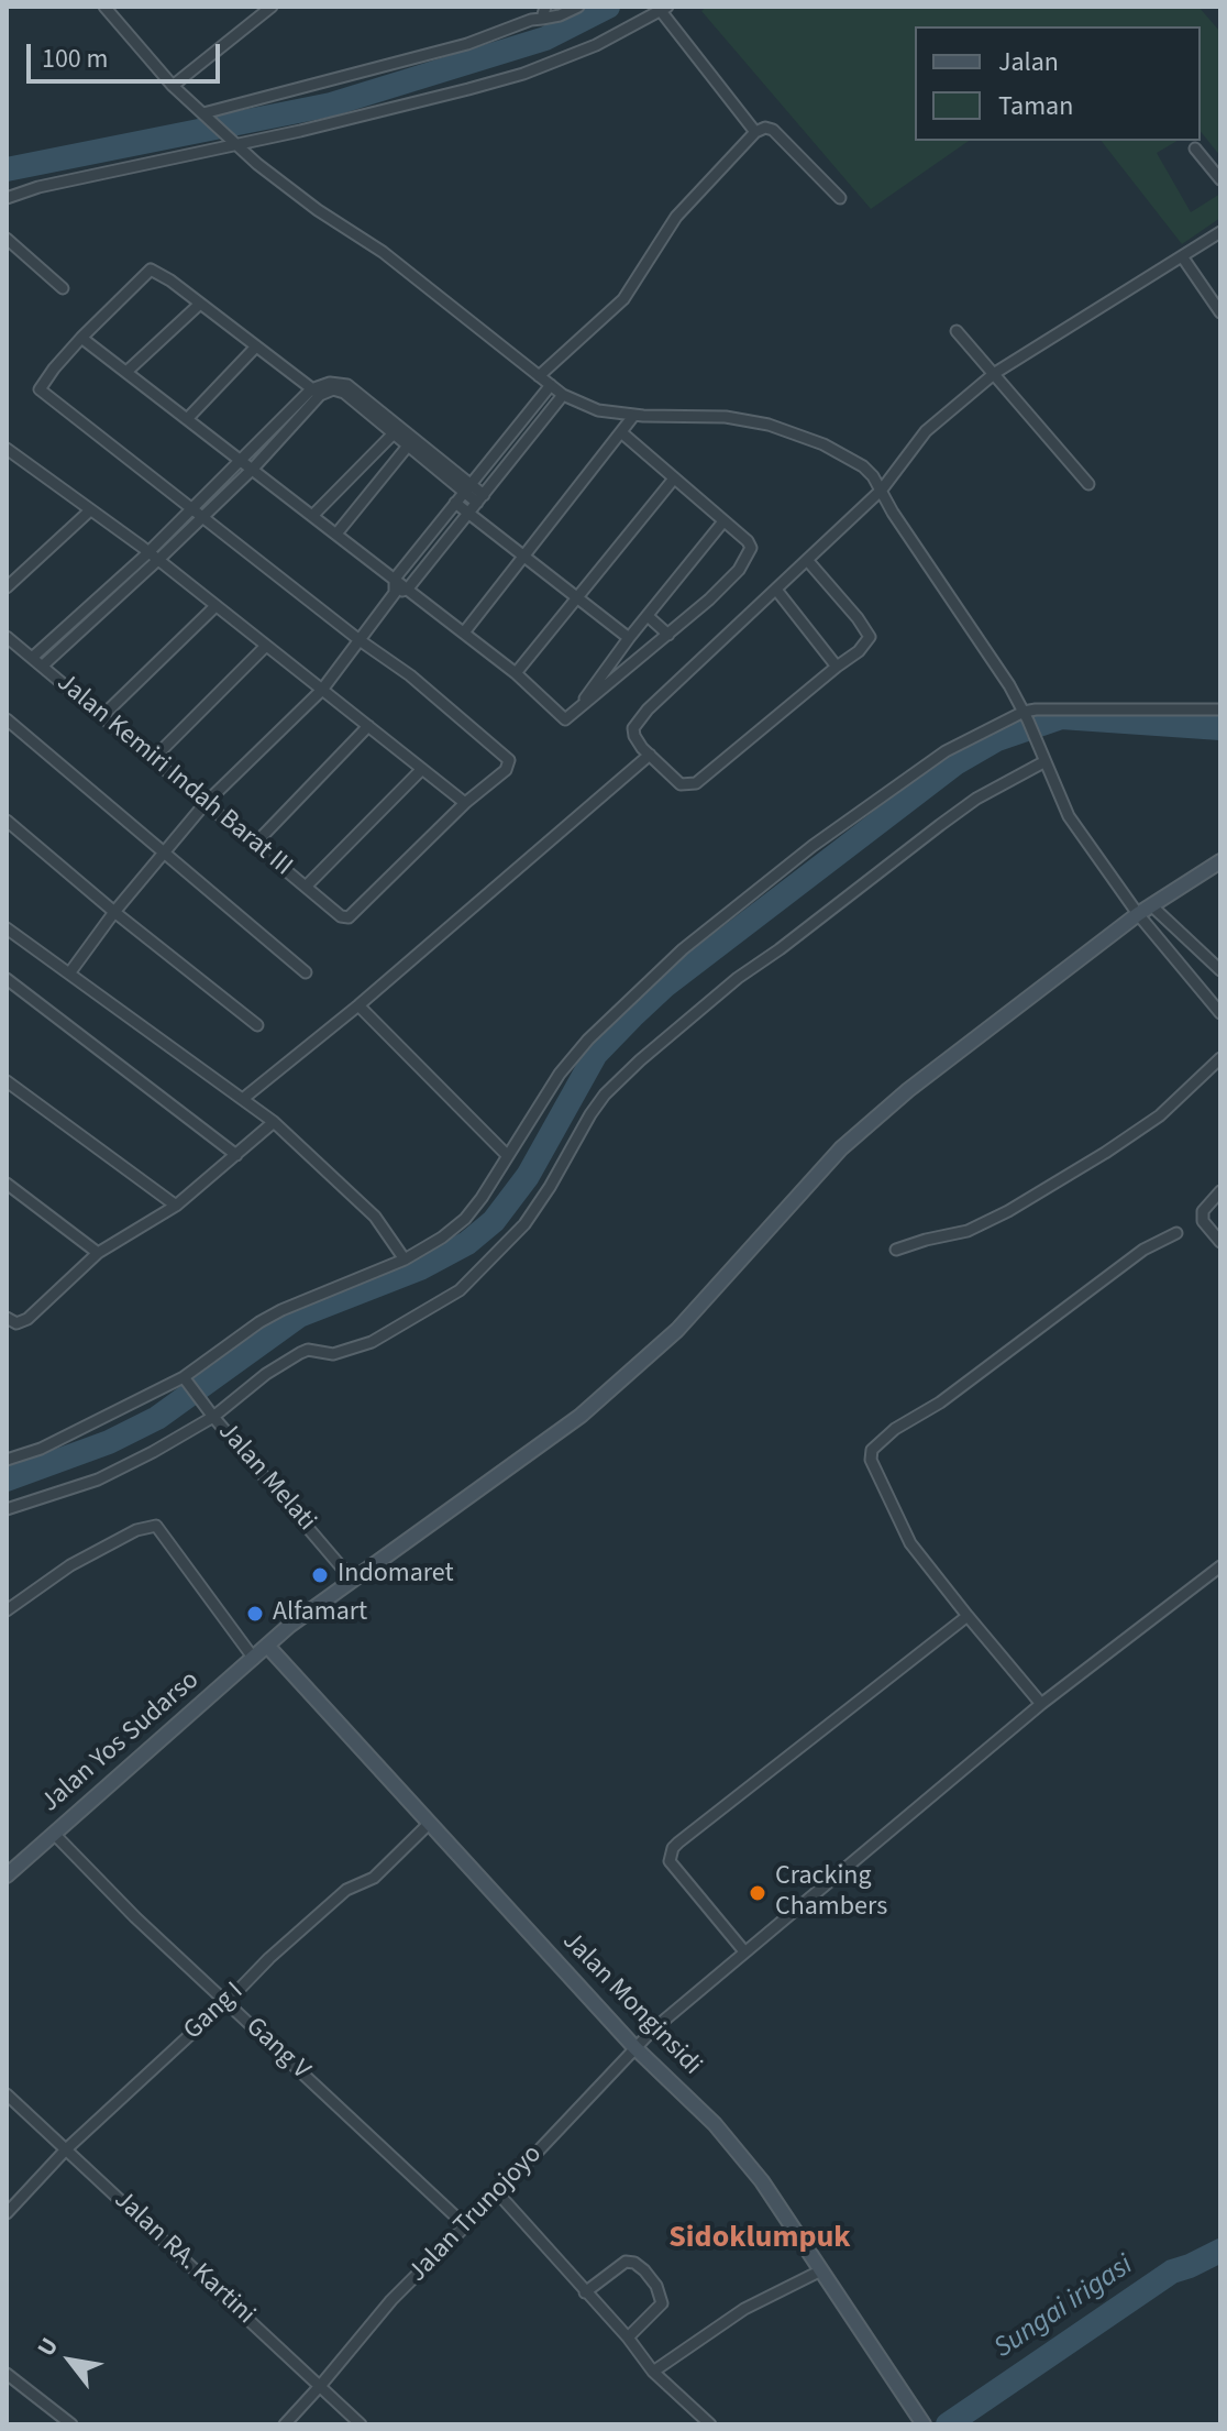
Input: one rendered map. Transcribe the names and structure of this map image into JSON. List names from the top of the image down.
{
  "streets": {
    "main road": ["Jalan Yos Sudarso", "Jalan Monginsidi"],
    "street": [
      "Jalan Kemiri Indah Barat III",
      "Jalan Melati",
      "Gang I",
      "Gang V",
      "Jalan Trunojoyo",
      "Jalan RA. Kartini"
    ]
  },
  "crossings": [
    ["Jalan Melati", "Jalan Yos Sudarso"],
    ["Jalan Yos Sudarso", "Jalan Monginsidi"],
    ["Jalan Yos Sudarso", "Gang V"],
    ["Jalan Monginsidi", "Gang I"],
    ["Jalan Monginsidi", "Jalan Trunojoyo"],
    ["Gang I", "Gang V"],
    ["Gang I", "Jalan RA. Kartini"],
    ["Gang V", "Jalan Trunojoyo"],
    ["Jalan Trunojoyo", "Jalan RA. Kartini"]
  ],
  "districts": ["Sidoklumpuk"],
  "water": ["Sungai irigasi"],
  "places": ["Indomaret", "Alfamart", "Cracking Chambers"],
  "legend": ["Jalan", "Taman"],
  "scale_bar": "100 m",
  "north": "top left"
}
